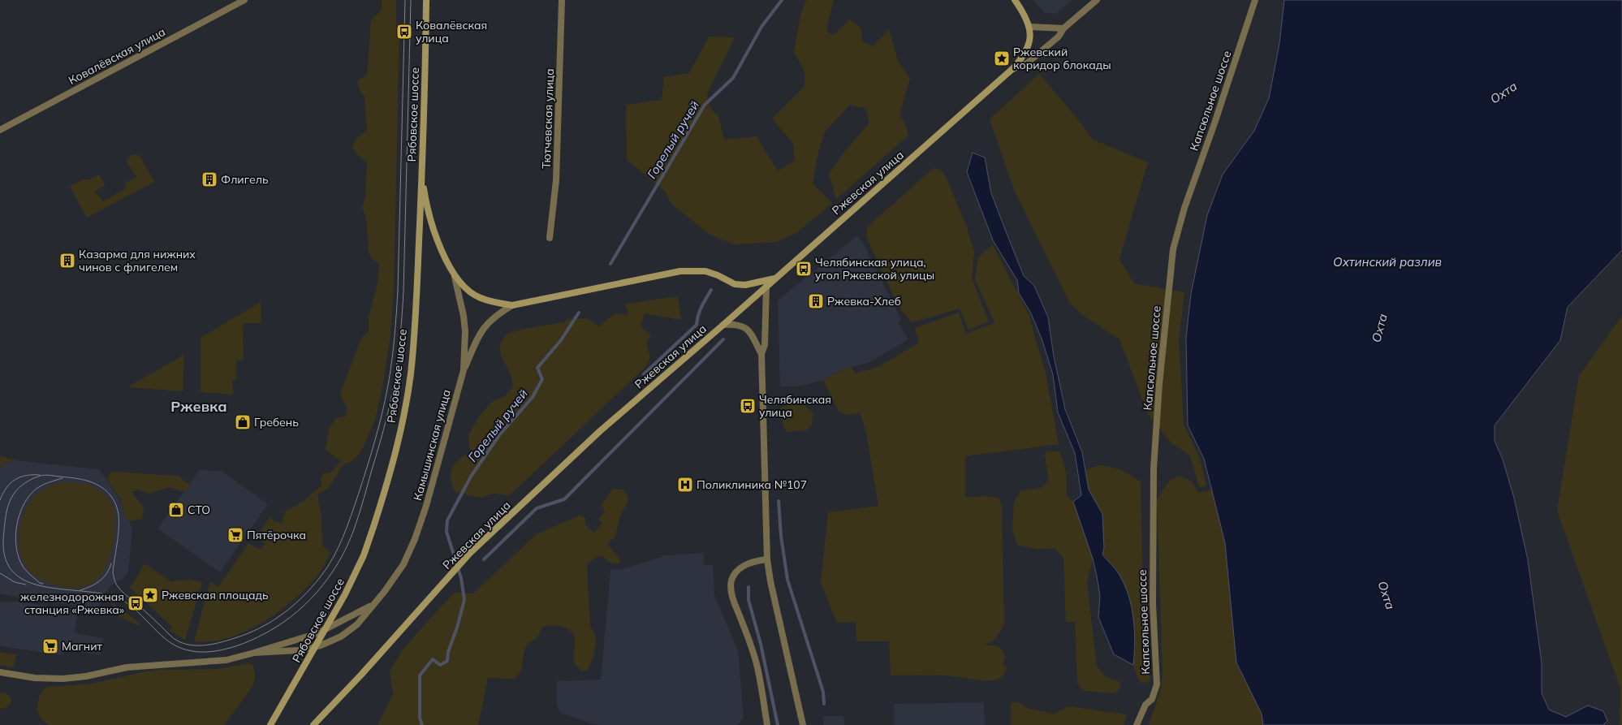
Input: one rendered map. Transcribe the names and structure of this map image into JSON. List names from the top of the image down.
{
  "streets": {
    "main road": ["Рябовское шоссе", "Ржевская улица"],
    "street": [
      "Ковалёвская улица",
      "Капсюльное шоссе",
      "Тютчевская улица",
      "Камышинская улица"
    ]
  },
  "districts": ["Ржевка"],
  "water": ["Охта", "Горелый ручей", "Охтинский разлив"],
  "places": {
    "bus stop": [
      "Ковалёвская улица",
      "Челябинская улица, угол Ржевской улицы",
      "Челябинская улица",
      "железнодорожная станция «Ржевка»"
    ],
    "place": ["Ржевский коридор блокады", "Ржевская площадь"],
    "building": ["Флигель", "Казарма для нижних чинов с флигелем", "Ржевка-Хлеб"],
    "shop": ["Гребень", "СТО"],
    "hospital": ["Поликлиника №107"],
    "supermarket": ["Пятёрочка", "Магнит"]
  }
}
